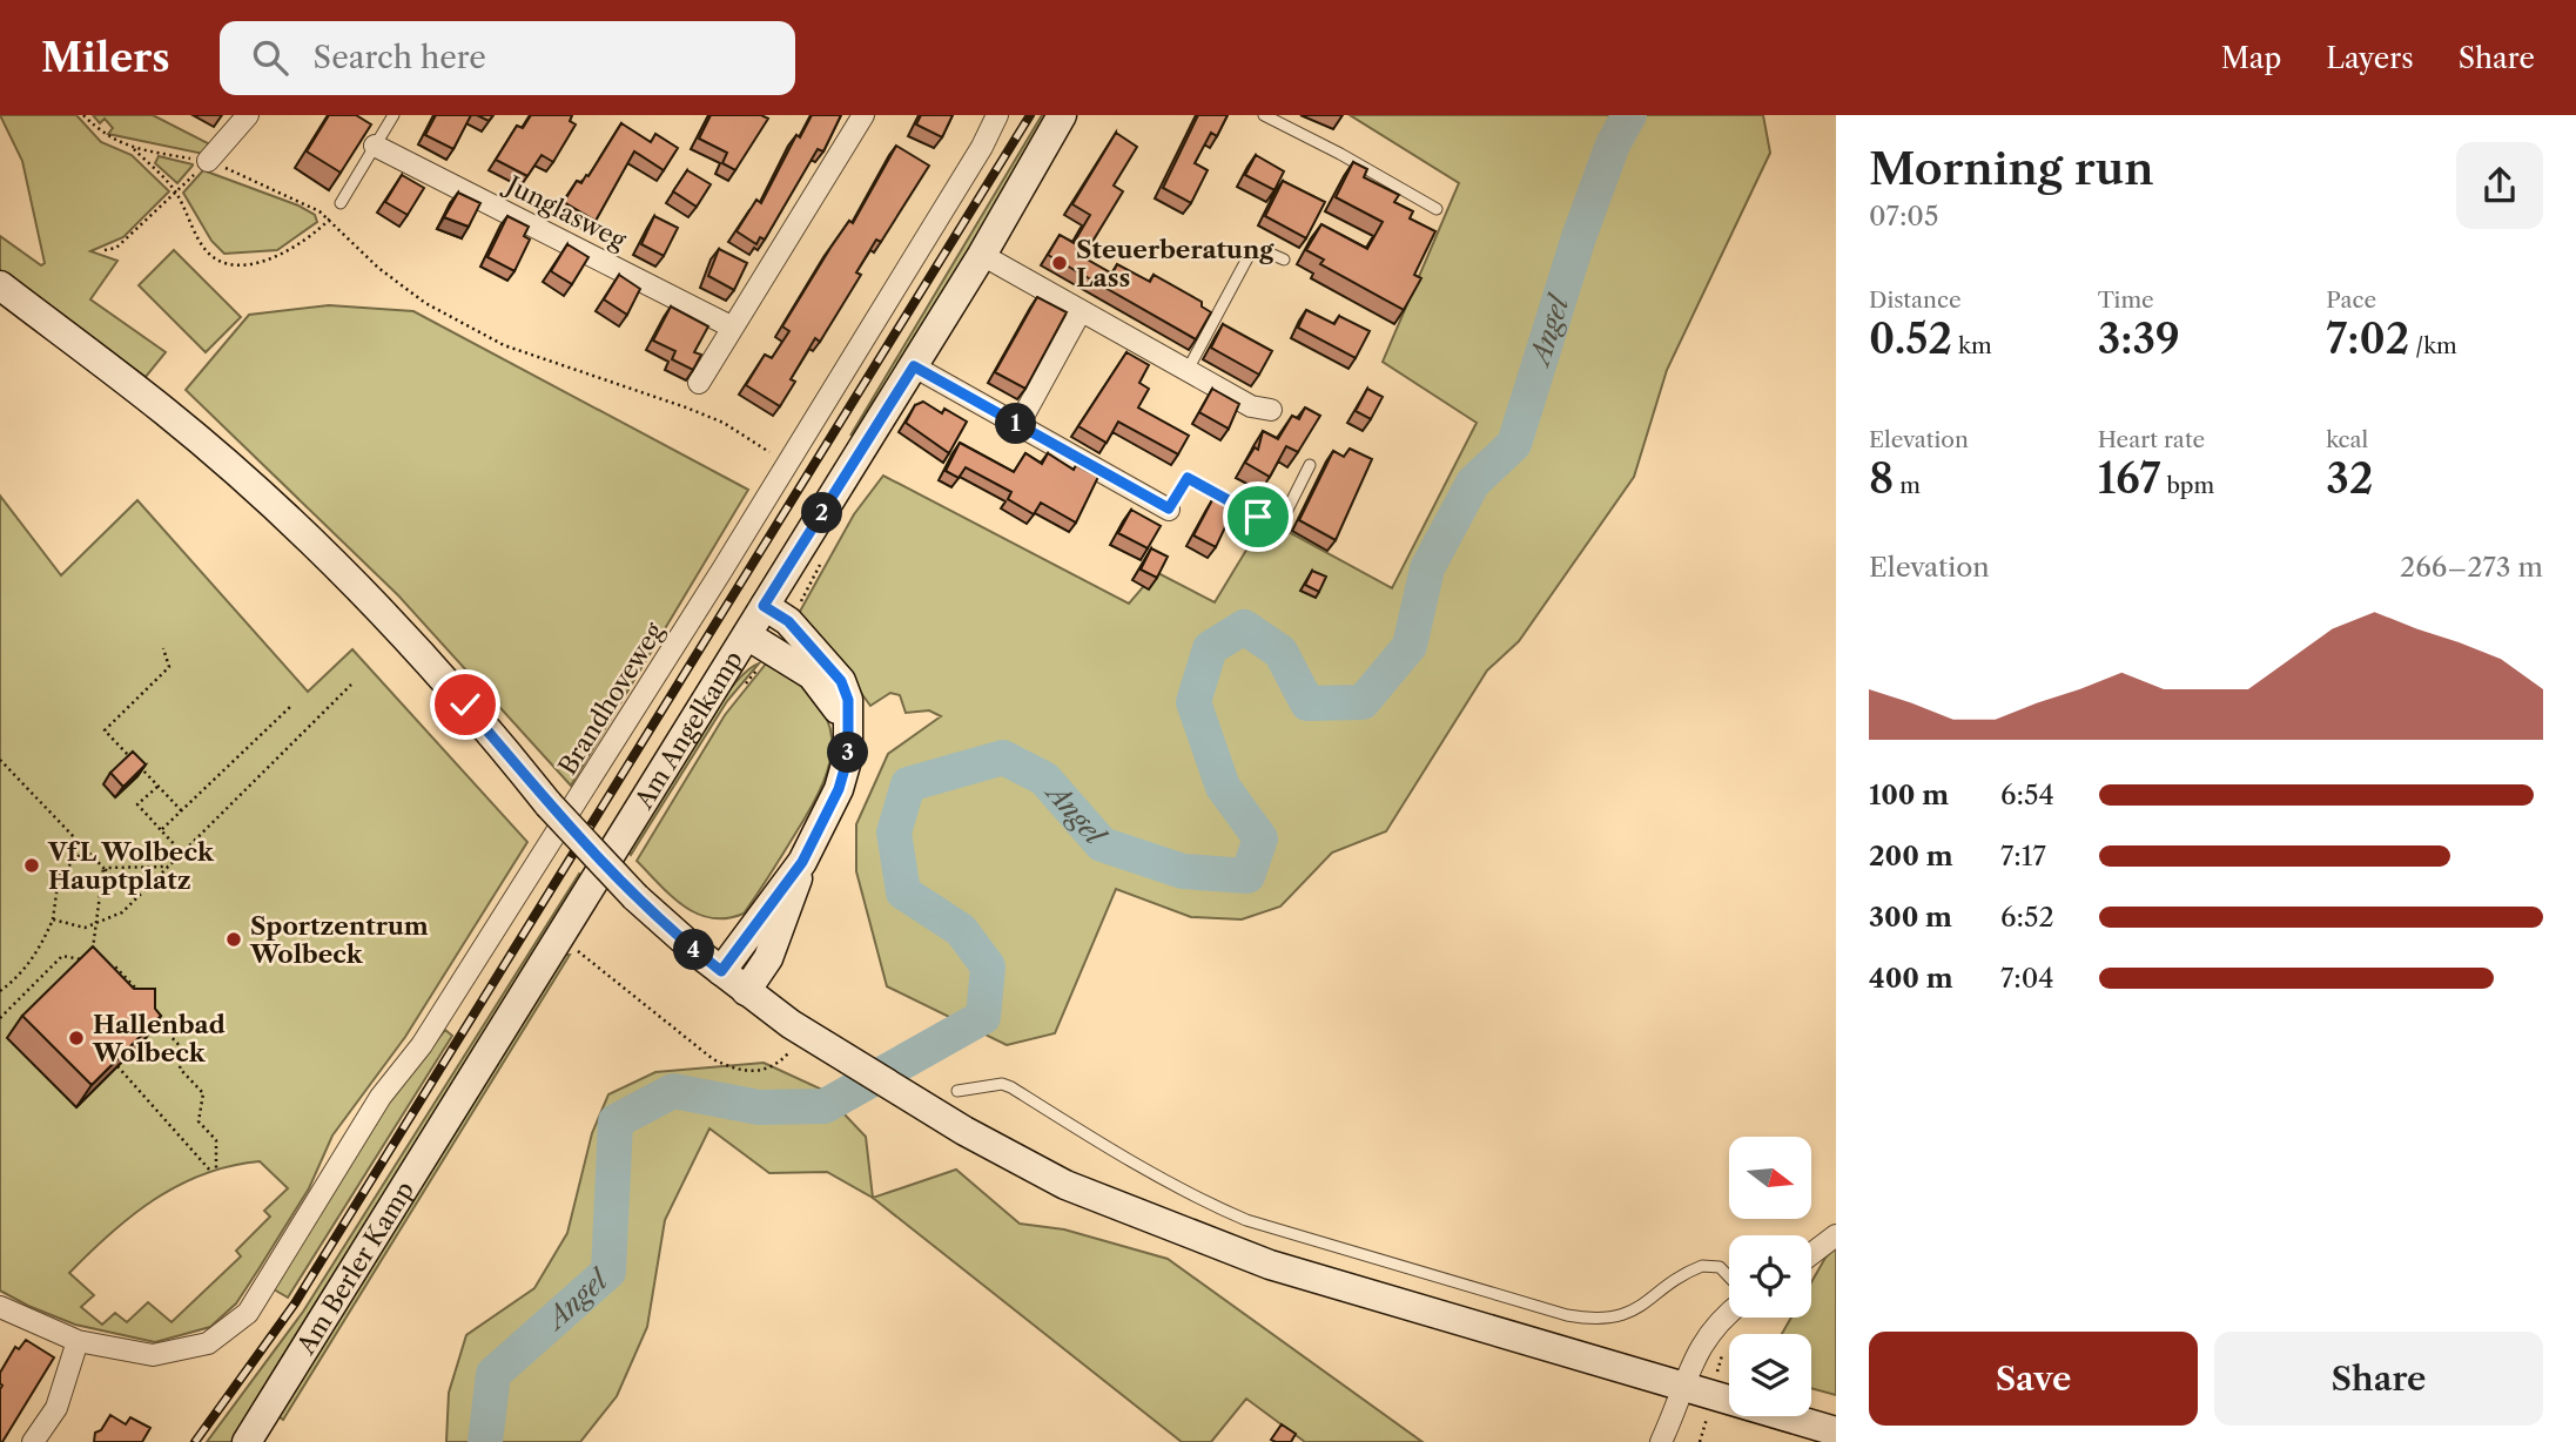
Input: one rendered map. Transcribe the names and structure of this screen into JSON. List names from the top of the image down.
{
  "streets": {
    "main road": ["Am Angelkamp", "Am Berler Kamp"],
    "street": ["Junglasweg", "Brandhoveweg"]
  },
  "crossings": [
    ["Am Angelkamp", "Am Berler Kamp"]
  ],
  "water": ["Angel"],
  "places": [
    "Steuerberatung Lass",
    "VfL Wolbeck Hauptplatz",
    "Sportzentrum Wolbeck",
    "Hallenbad Wolbeck"
  ],
  "north": "right",
  "page": {
    "header": "Milers",
    "search": "Search here",
    "nav": ["Map", "Layers", "Share"],
    "heading": ["Morning run", "07:05"],
    "stats": [
      ["Distance", "0.52 km"],
      ["Time", "3:39"],
      ["Pace", "7:02 /km"],
      ["Elevation", "8 m"],
      ["Heart rate", "167 bpm"],
      ["kcal", "32"]
    ],
    "pins": [
      "1",
      "2",
      "3",
      "4"
    ],
    "chart": ["Elevation", "266–273 m"],
    "list": [
      {
        "name": "100 m",
        "note": "6:54"
      },
      {
        "name": "200 m",
        "note": "7:17"
      },
      {
        "name": "300 m",
        "note": "6:52"
      },
      {
        "name": "400 m",
        "note": "7:04"
      }
    ],
    "buttons": ["Save", "Share"]
  }
}
